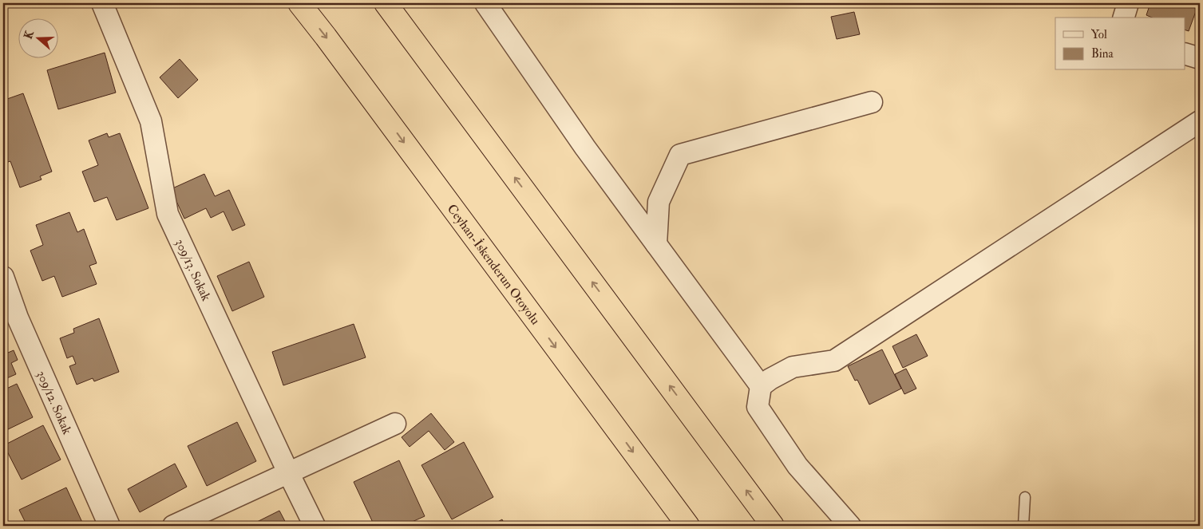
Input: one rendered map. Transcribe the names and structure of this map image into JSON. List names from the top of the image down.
{
  "streets": {
    "highway": ["Ceyhan-İskenderun Otoyolu"],
    "street": ["309/13. Sokak", "309/12. Sokak"]
  },
  "legend": ["Yol", "Bina"],
  "north": "left"
}
